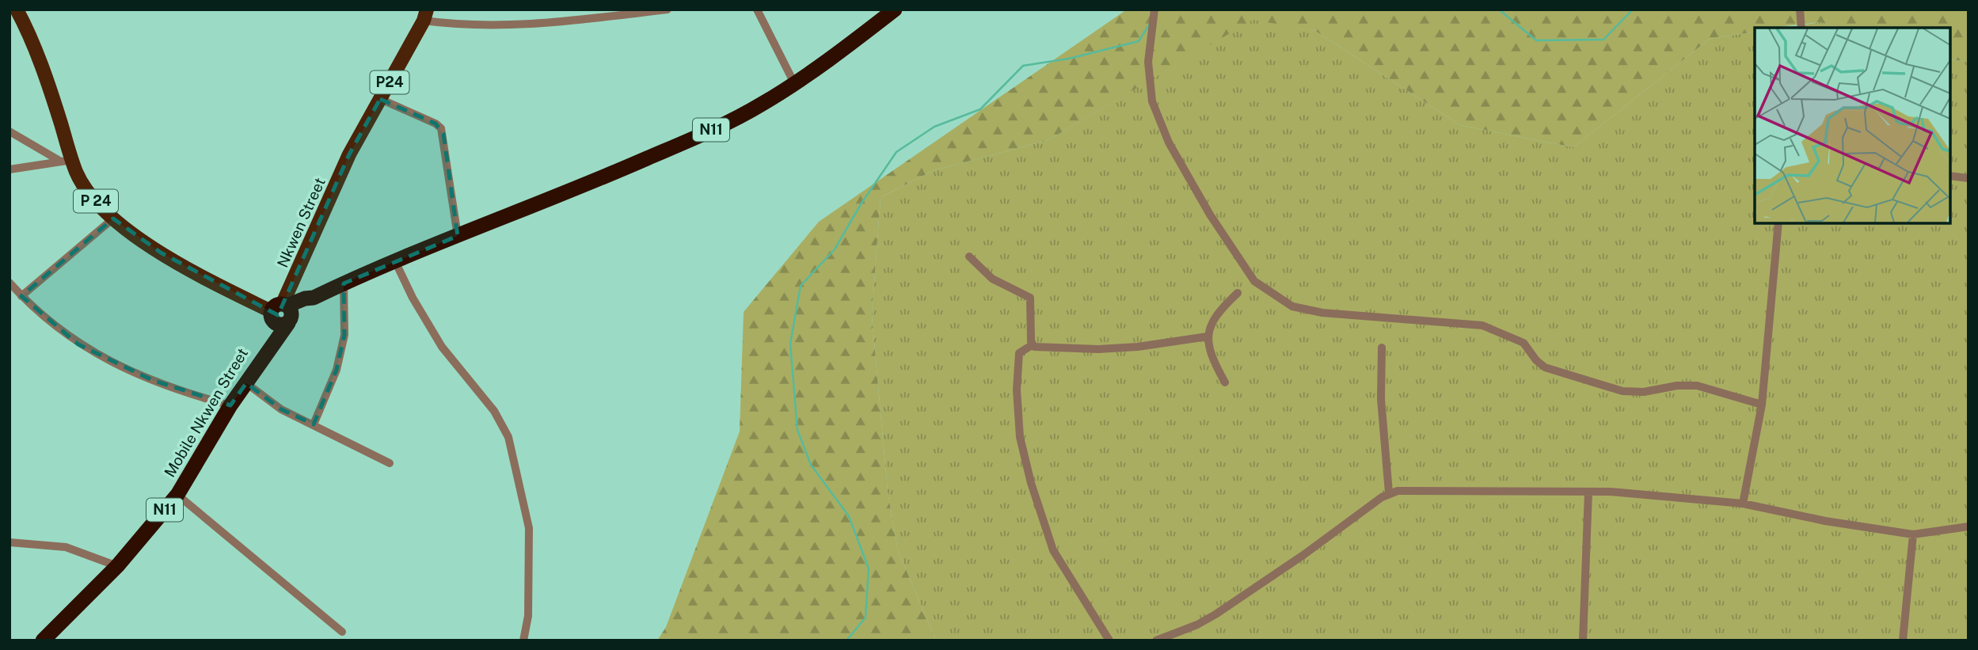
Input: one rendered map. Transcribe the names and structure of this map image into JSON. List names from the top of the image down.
{
  "streets": {
    "highway": ["N11", "Mobile Nkwen Street"],
    "main road": ["P24", "P 24", "Nkwen Street"]
  },
  "crossings": [
    ["P24", "Nkwen Street"],
    ["N11", "P 24"],
    ["N11", "Nkwen Street"],
    ["N11", "Mobile Nkwen Street"],
    ["P 24", "Nkwen Street"],
    ["P 24", "Mobile Nkwen Street"],
    ["Nkwen Street", "Mobile Nkwen Street"]
  ]
}
